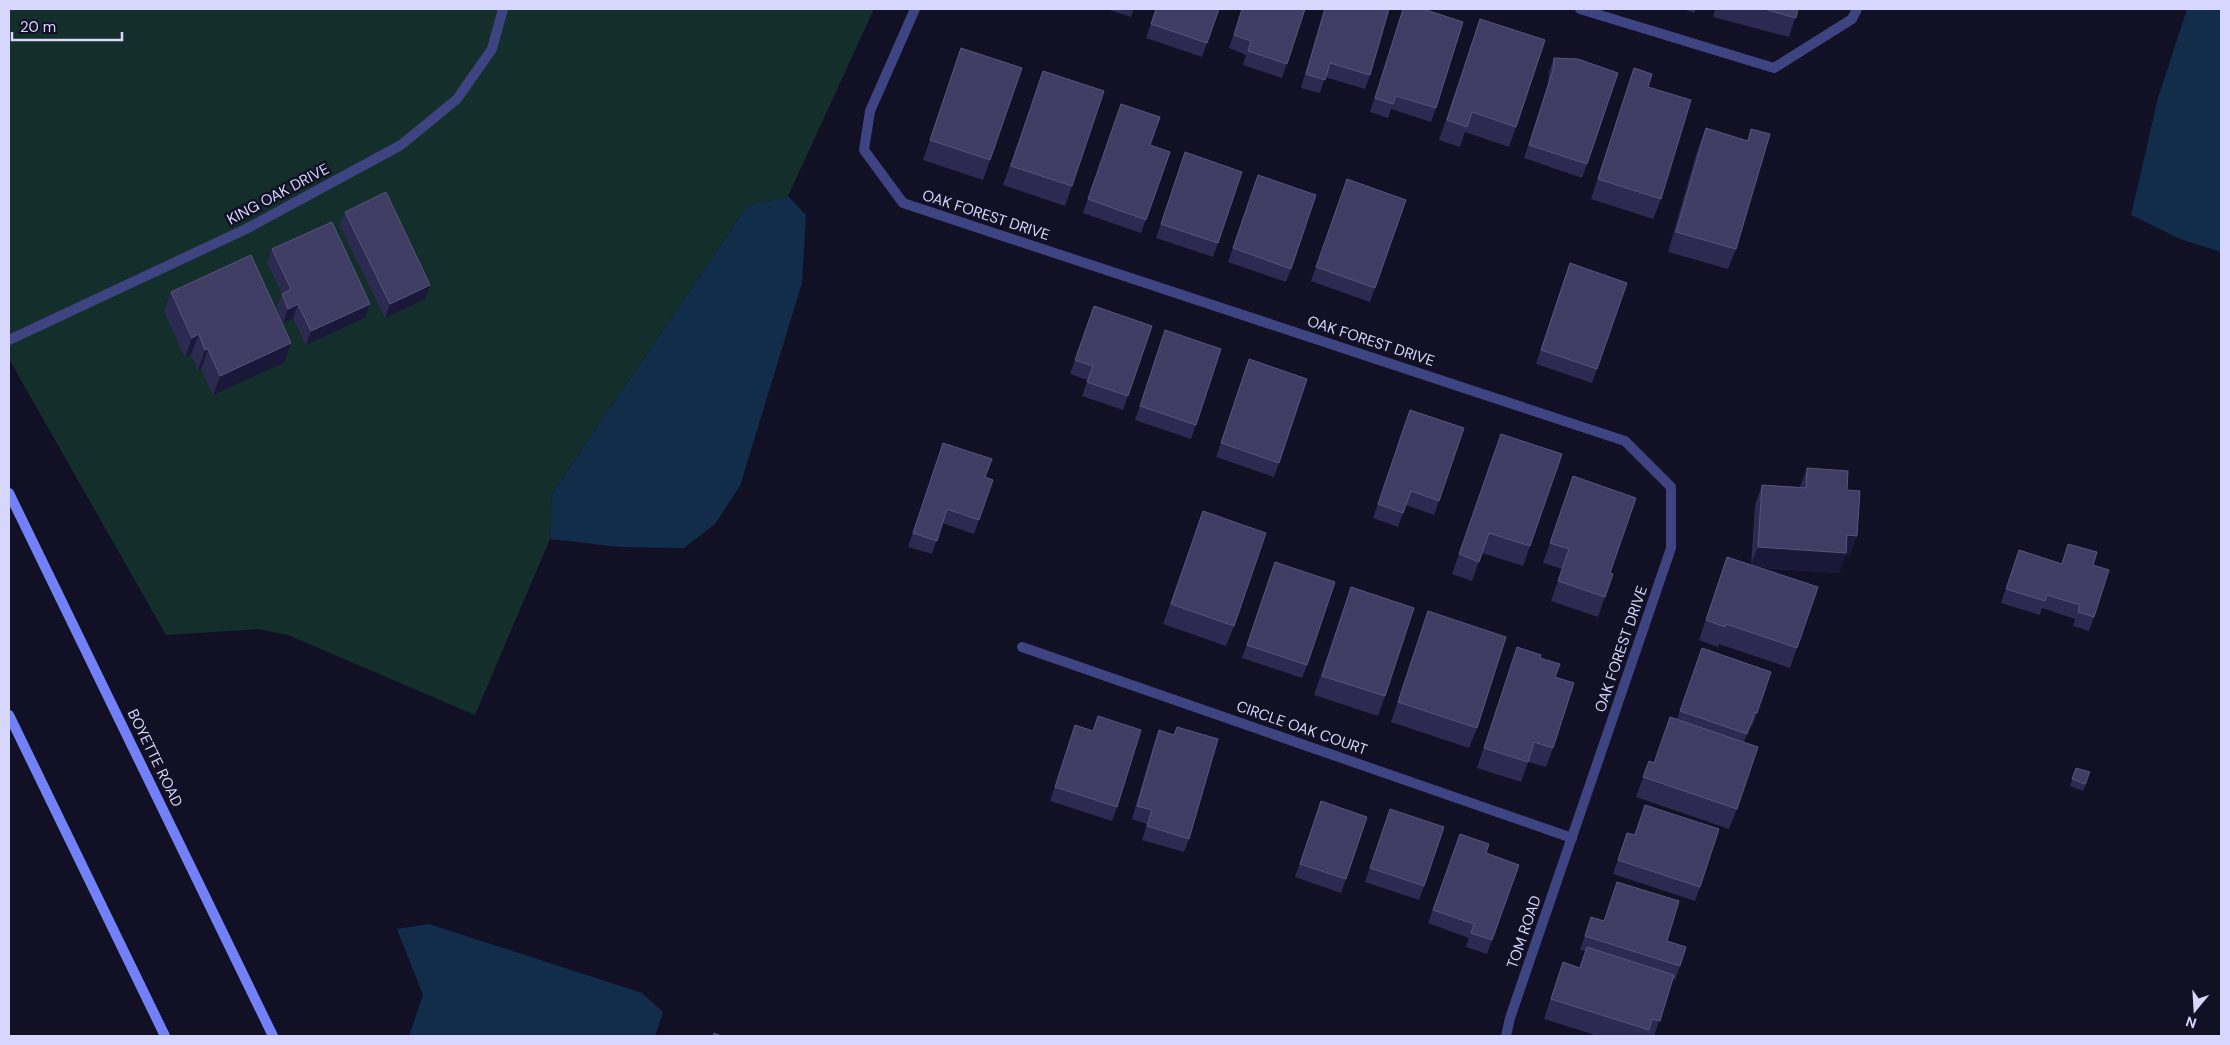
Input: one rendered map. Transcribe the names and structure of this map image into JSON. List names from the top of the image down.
{
  "streets": {
    "main road": ["BOYETTE ROAD"],
    "street": [
      "KING OAK DRIVE",
      "OAK FOREST DRIVE",
      "CIRCLE OAK COURT",
      "TOM ROAD"
    ]
  },
  "crossings": [
    ["OAK FOREST DRIVE", "CIRCLE OAK COURT"],
    ["OAK FOREST DRIVE", "TOM ROAD"],
    ["CIRCLE OAK COURT", "TOM ROAD"]
  ],
  "scale_bar": "20 m",
  "north": "bottom"
}
